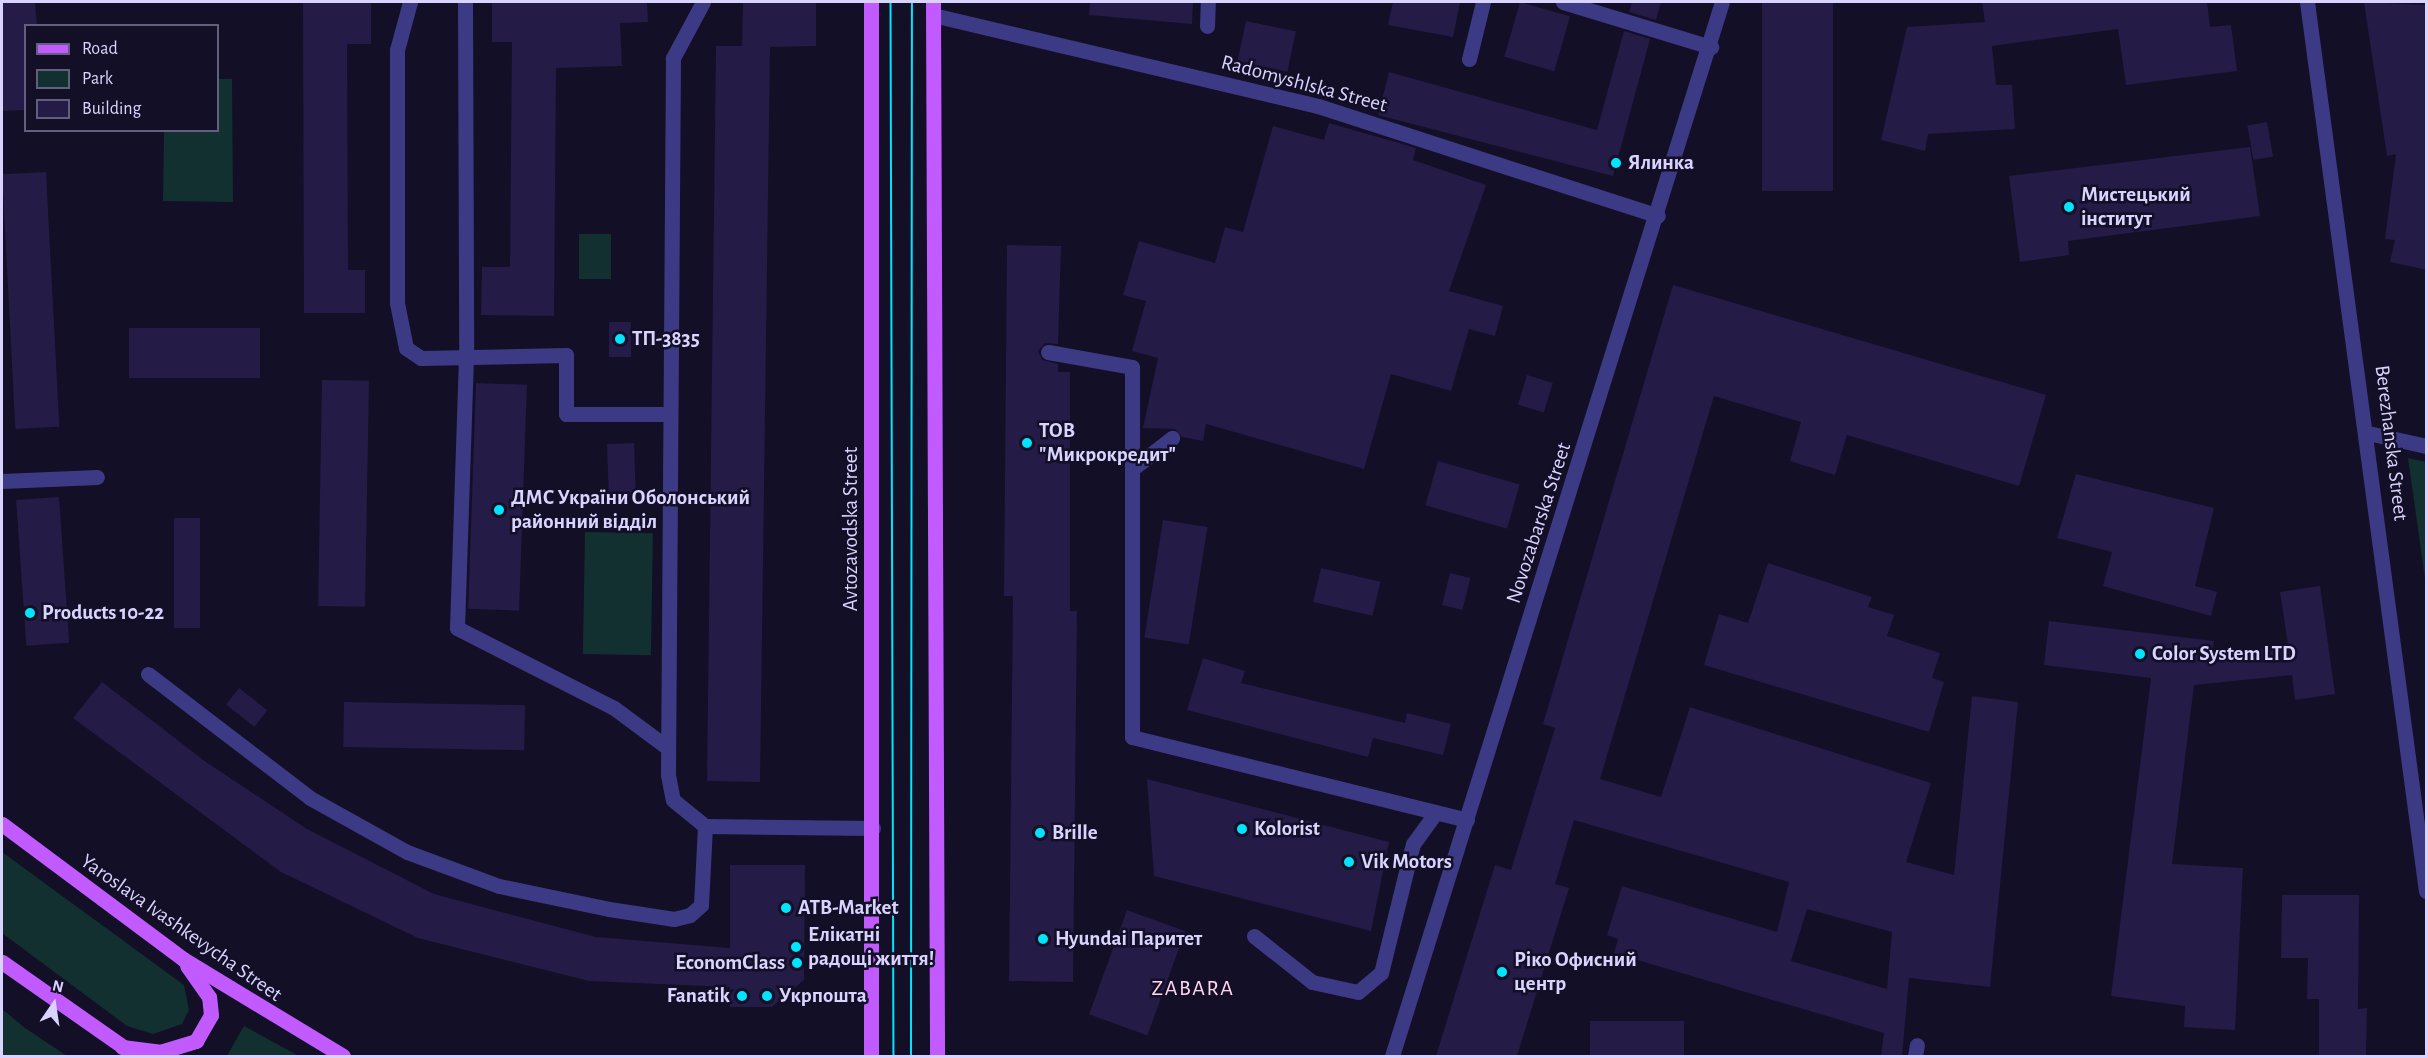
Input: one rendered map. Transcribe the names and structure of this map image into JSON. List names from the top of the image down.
{
  "streets": {
    "main road": ["Avtozavodska Street", "Yaroslava Ivashkevycha Street"],
    "street": ["Radomyshlska Street", "Berezhanska Street", "Novozabarska Street"]
  },
  "crossings": [
    ["Radomyshlska Street", "Novozabarska Street"]
  ],
  "districts": ["ZABARA"],
  "places": [
    "Ялинка",
    "Мистецький інститут",
    "ТП-3835",
    "ТОВ \"Микрокредит\"",
    "ДМС України Оболонський районний відділ",
    "Products 10-22",
    "Color System LTD",
    "Kolorist",
    "Brille",
    "Vik Motors",
    "ATB-Market",
    "Hyundai Паритет",
    "Елікатні радощі життя!",
    "EconomClass",
    "Ріко Офисний центр",
    "Fanatik",
    "Укрпошта"
  ],
  "legend": ["Road", "Park", "Building"],
  "north": "top"
}
